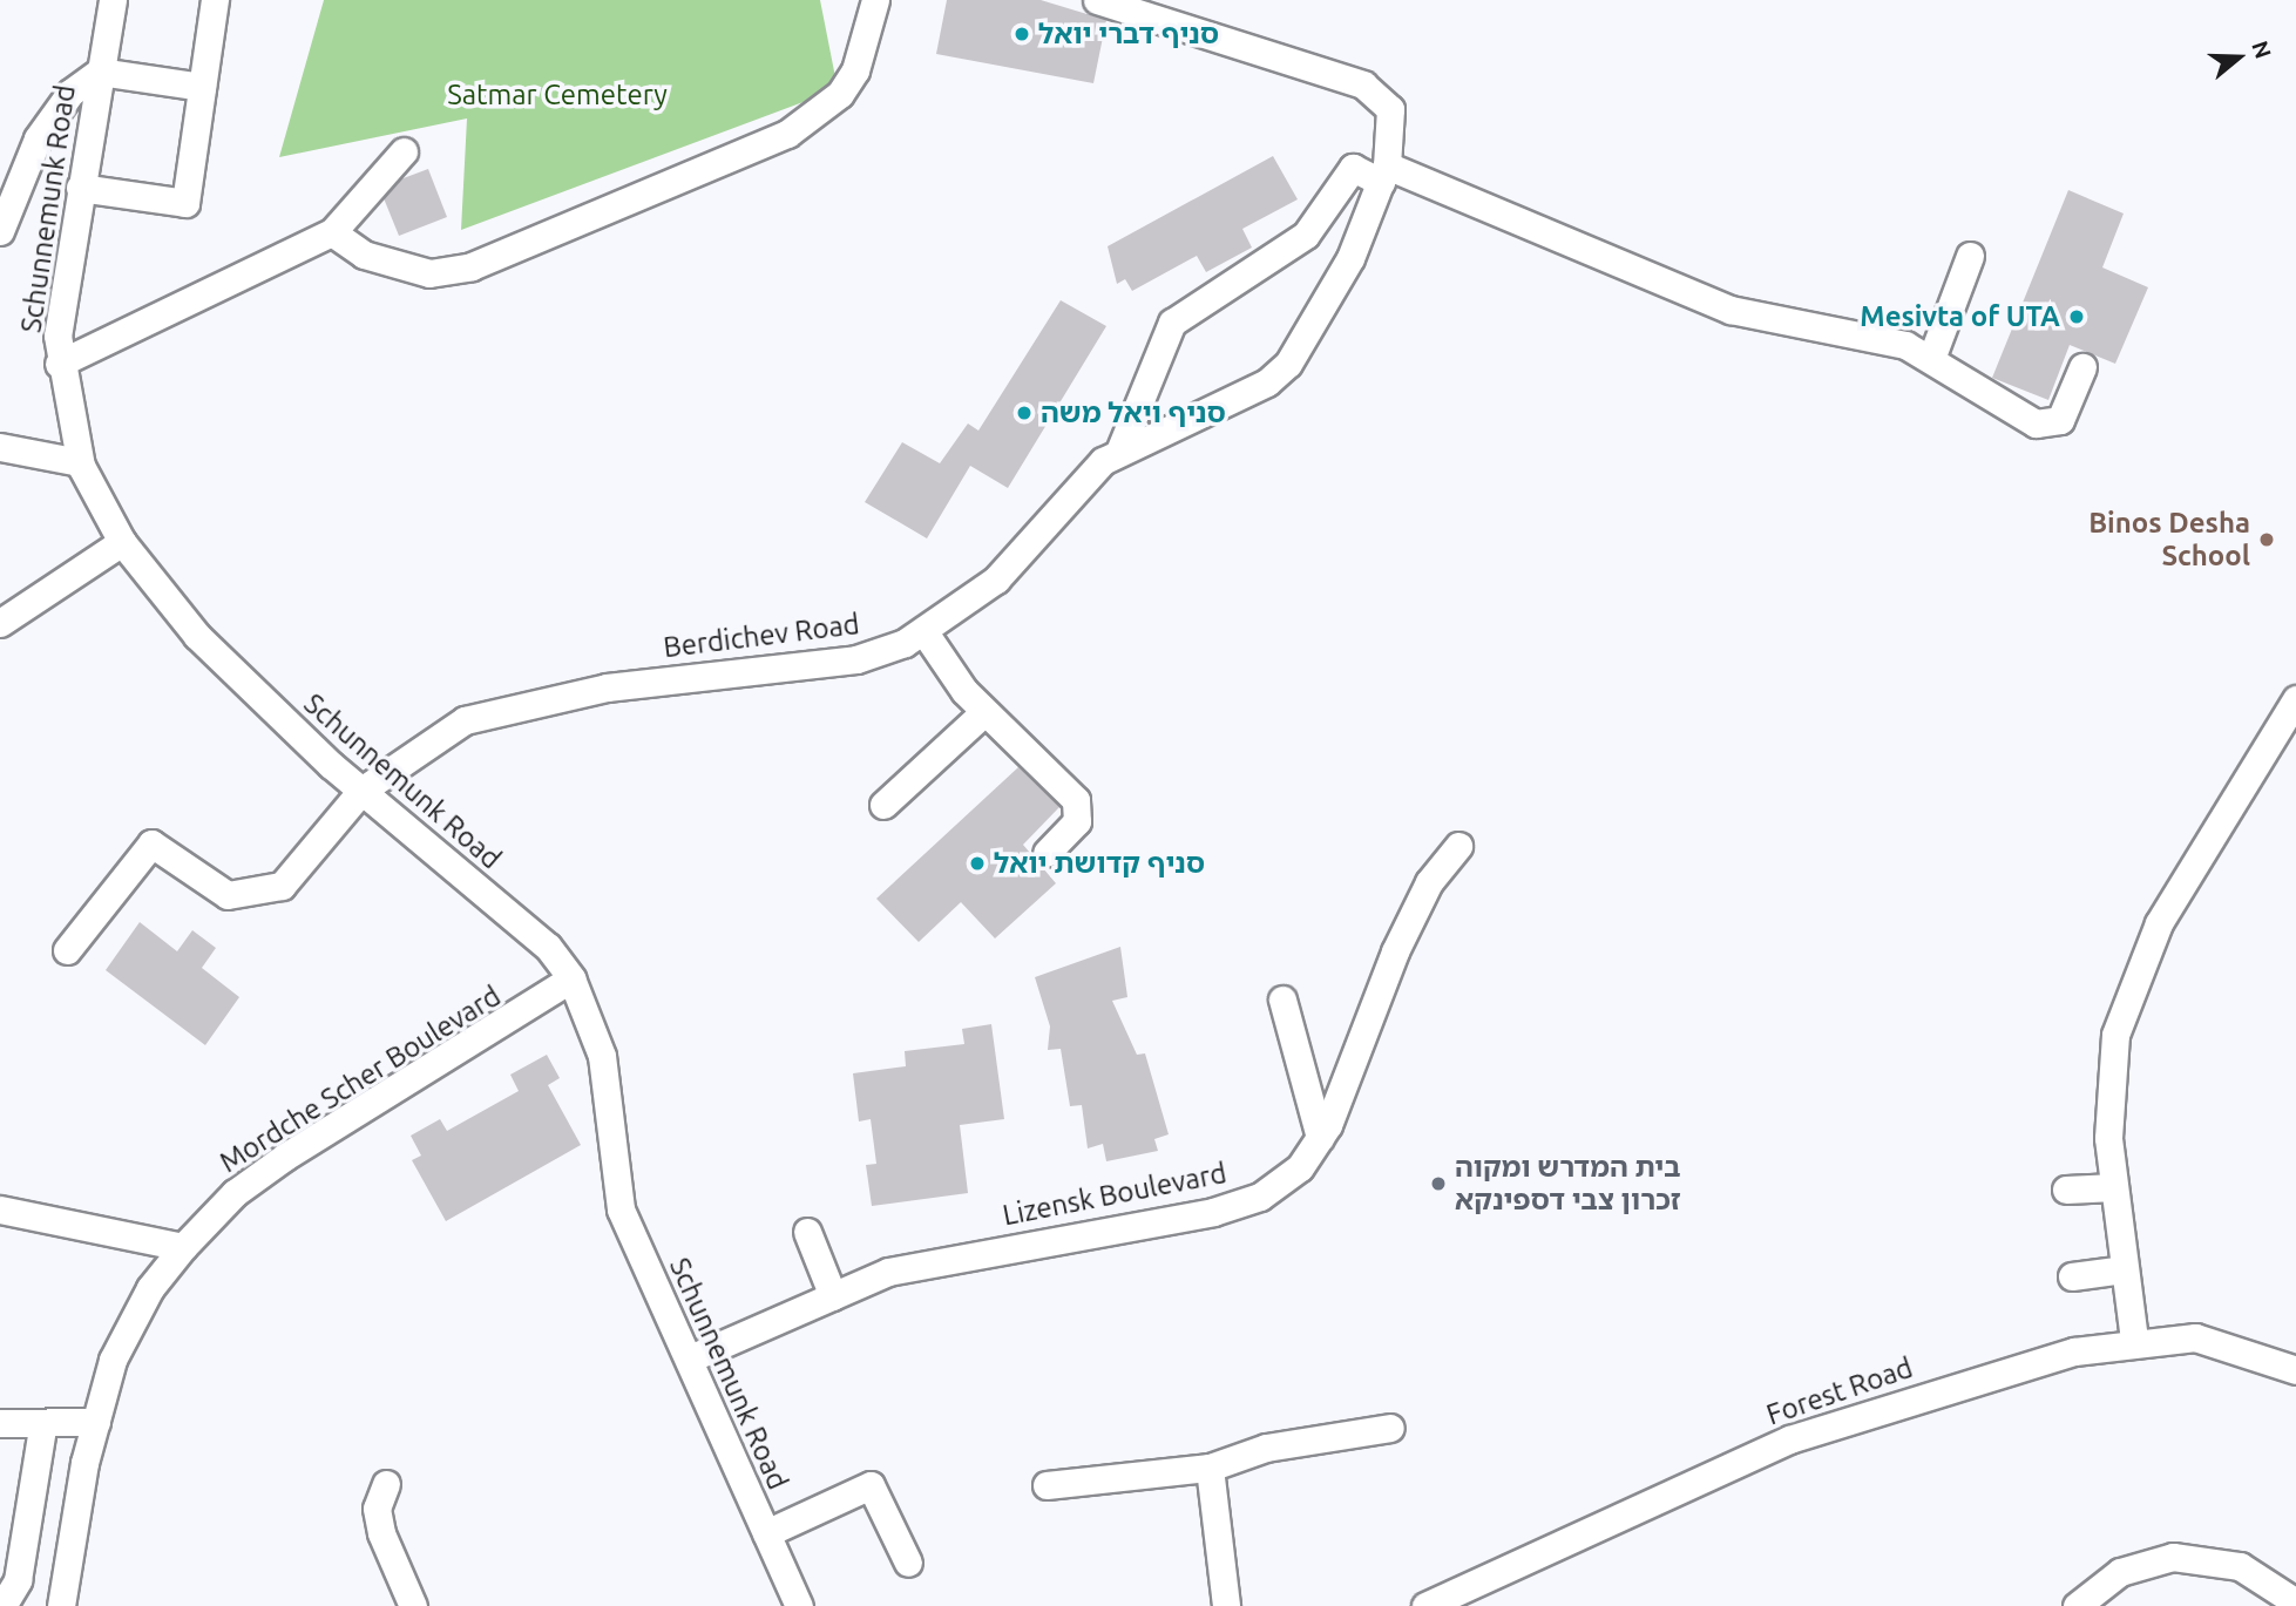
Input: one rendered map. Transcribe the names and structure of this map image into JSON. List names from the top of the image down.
{
  "streets": {
    "street": [
      "Schunnemunk Road",
      "Berdichev Road",
      "Mordche Scher Boulevard",
      "Lizensk Boulevard",
      "Forest Road"
    ]
  },
  "crossings": [
    ["Schunnemunk Road", "Berdichev Road"],
    ["Schunnemunk Road", "Mordche Scher Boulevard"],
    ["Schunnemunk Road", "Lizensk Boulevard"]
  ],
  "parks": ["Satmar Cemetery"],
  "places": [
    "סניף דברי יואל",
    "Mesivta of UTA",
    "סניף ויאל משה",
    "Binos Desha School",
    "סניף קדושת יואל",
    "בית המדרש ומקוה זכרון צבי דספינקא"
  ],
  "north": "right"
}
